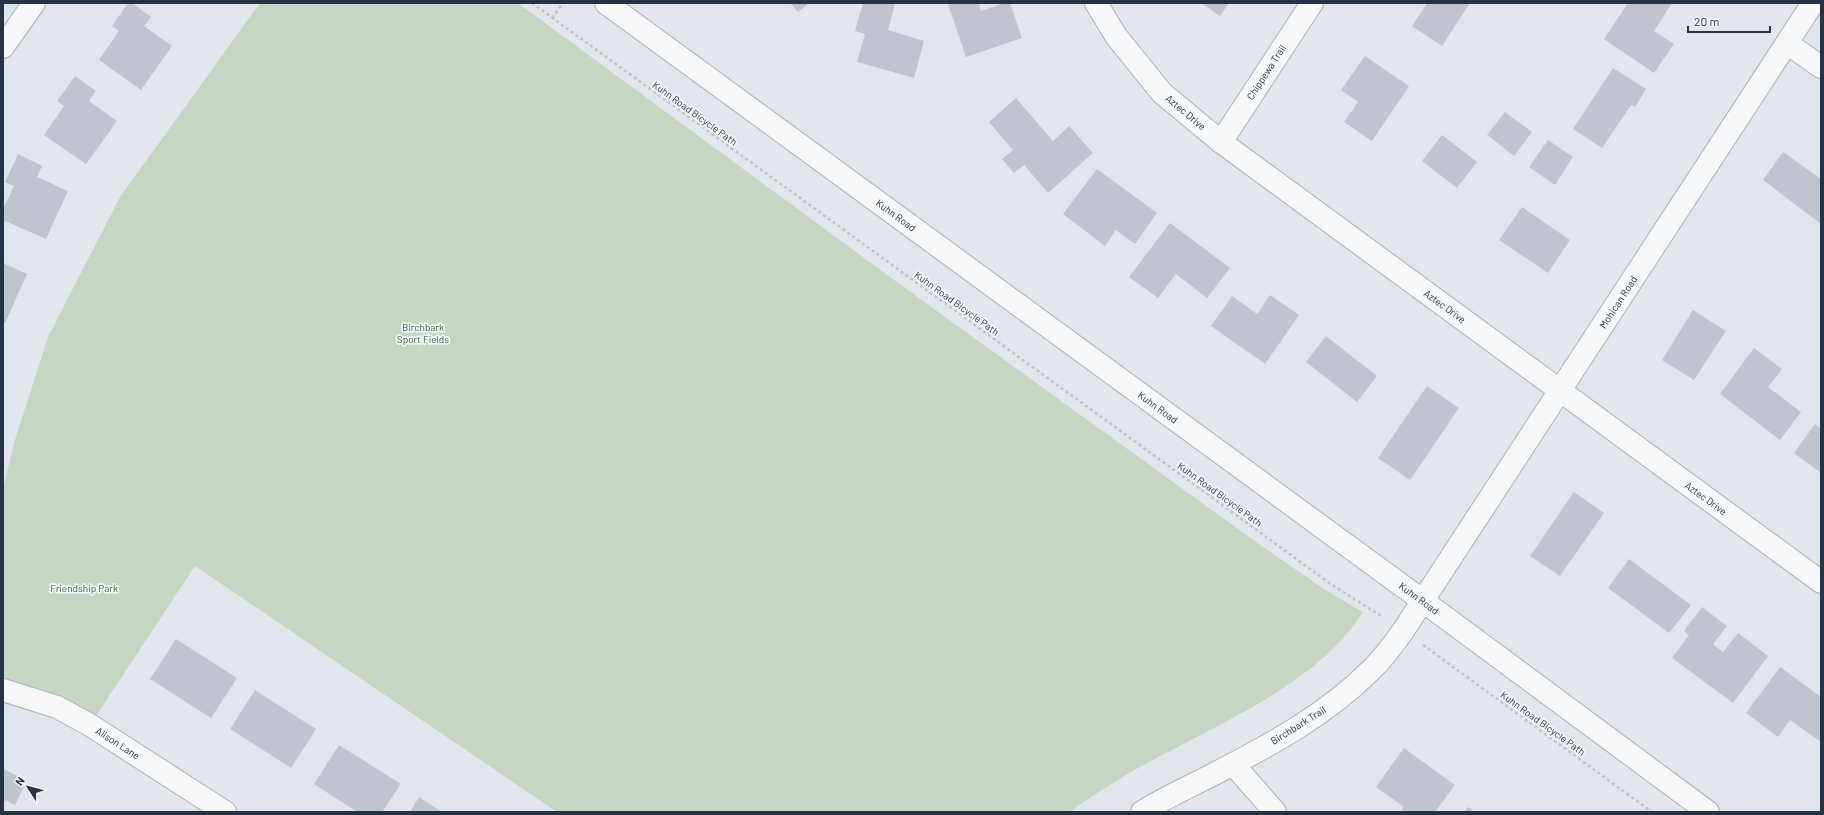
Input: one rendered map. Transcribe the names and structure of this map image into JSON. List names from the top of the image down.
{
  "streets": {
    "street": [
      "Chippewa Trail",
      "Aztec Drive",
      "Kuhn Road",
      "Mohican Road",
      "Birchbark Trail",
      "Alison Lane"
    ],
    "path": ["Kuhn Road Bicycle Path"]
  },
  "crossings": [
    ["Chippewa Trail", "Aztec Drive"],
    ["Aztec Drive", "Mohican Road"],
    ["Kuhn Road", "Mohican Road"],
    ["Kuhn Road", "Birchbark Trail"],
    ["Mohican Road", "Birchbark Trail"]
  ],
  "parks": ["Birchbark Sport Fields", "Friendship Park"],
  "scale_bar": "20 m",
  "north": "top left"
}
